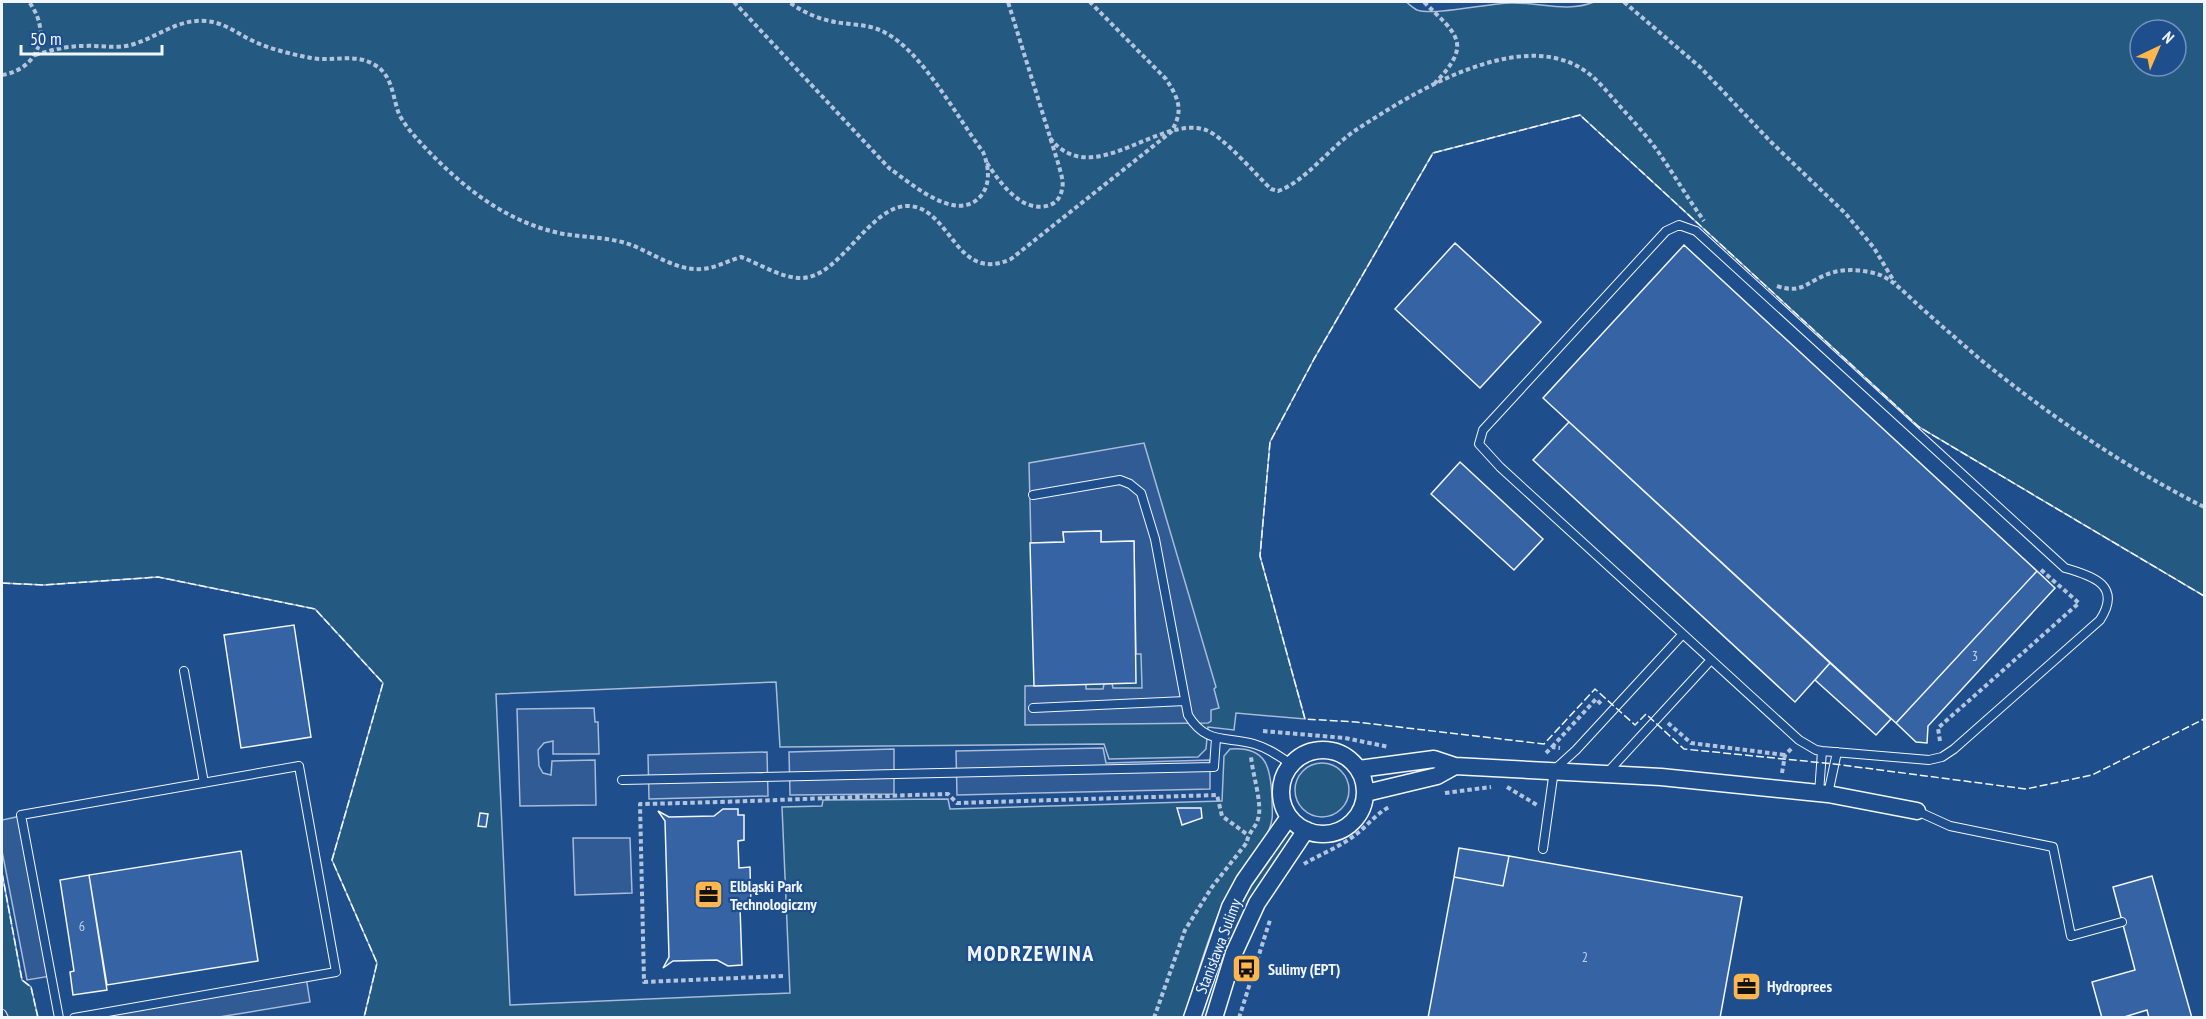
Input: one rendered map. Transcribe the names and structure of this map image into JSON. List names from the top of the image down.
{
  "streets": {
    "street": ["Stanisława Sulimy"]
  },
  "districts": ["MODRZEWINA"],
  "places": {
    "office": ["Elbląski Park Technologiczny", "Hydroprees"],
    "bus stop": ["Sulimy (EPT)"]
  },
  "house_numbers": ["3", "6", "2"],
  "scale_bar": "50 m",
  "north": "top right"
}
